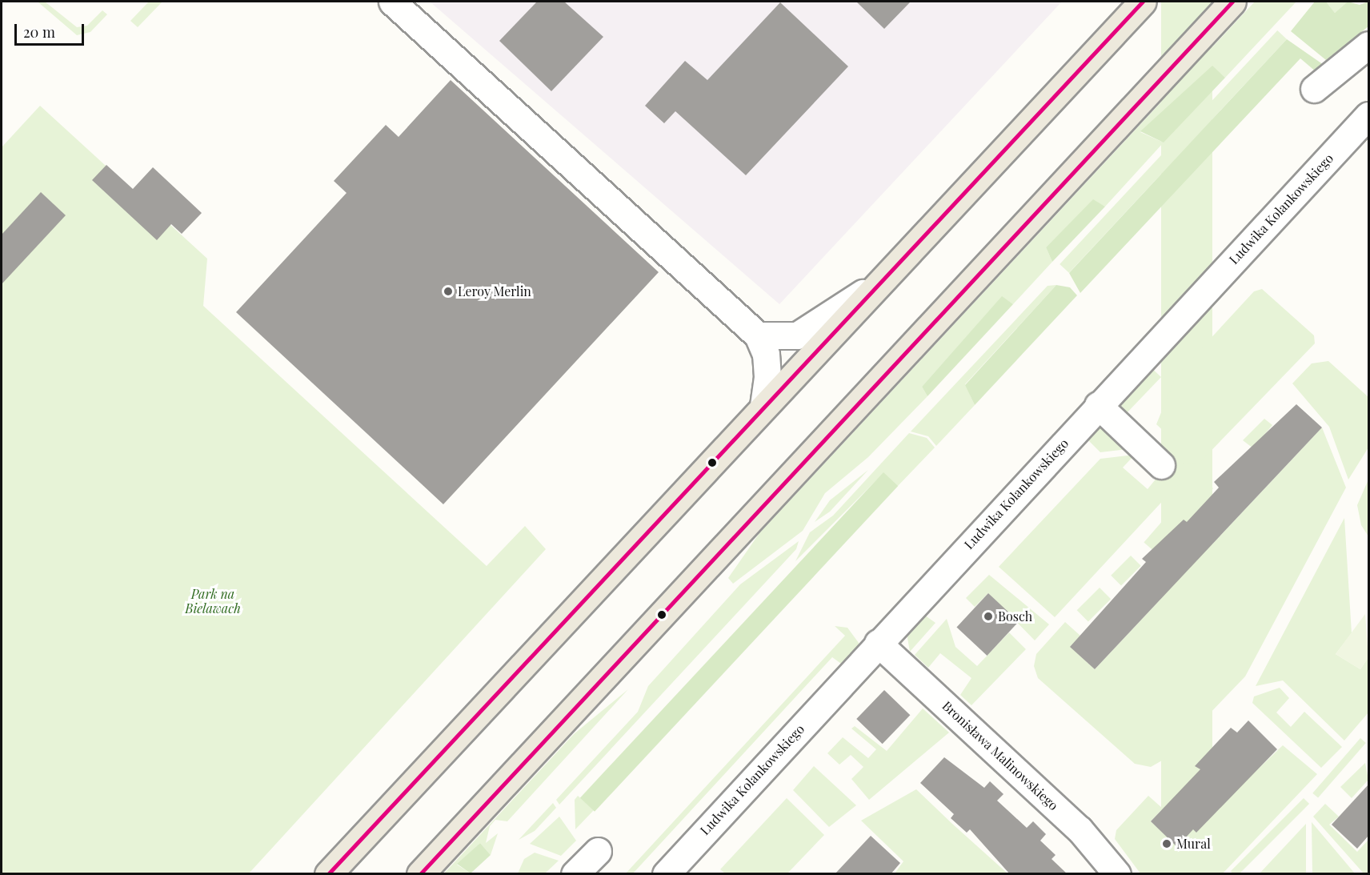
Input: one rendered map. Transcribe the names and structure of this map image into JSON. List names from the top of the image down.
{
  "streets": {
    "street": ["Ludwika Kolankowskiego", "Bronisława Malinowskiego"]
  },
  "crossings": [
    ["Ludwika Kolankowskiego", "Bronisława Malinowskiego"]
  ],
  "parks": ["Park na Bielawach"],
  "places": ["Leroy Merlin", "Bosch", "Mural"],
  "scale_bar": "20 m"
}
